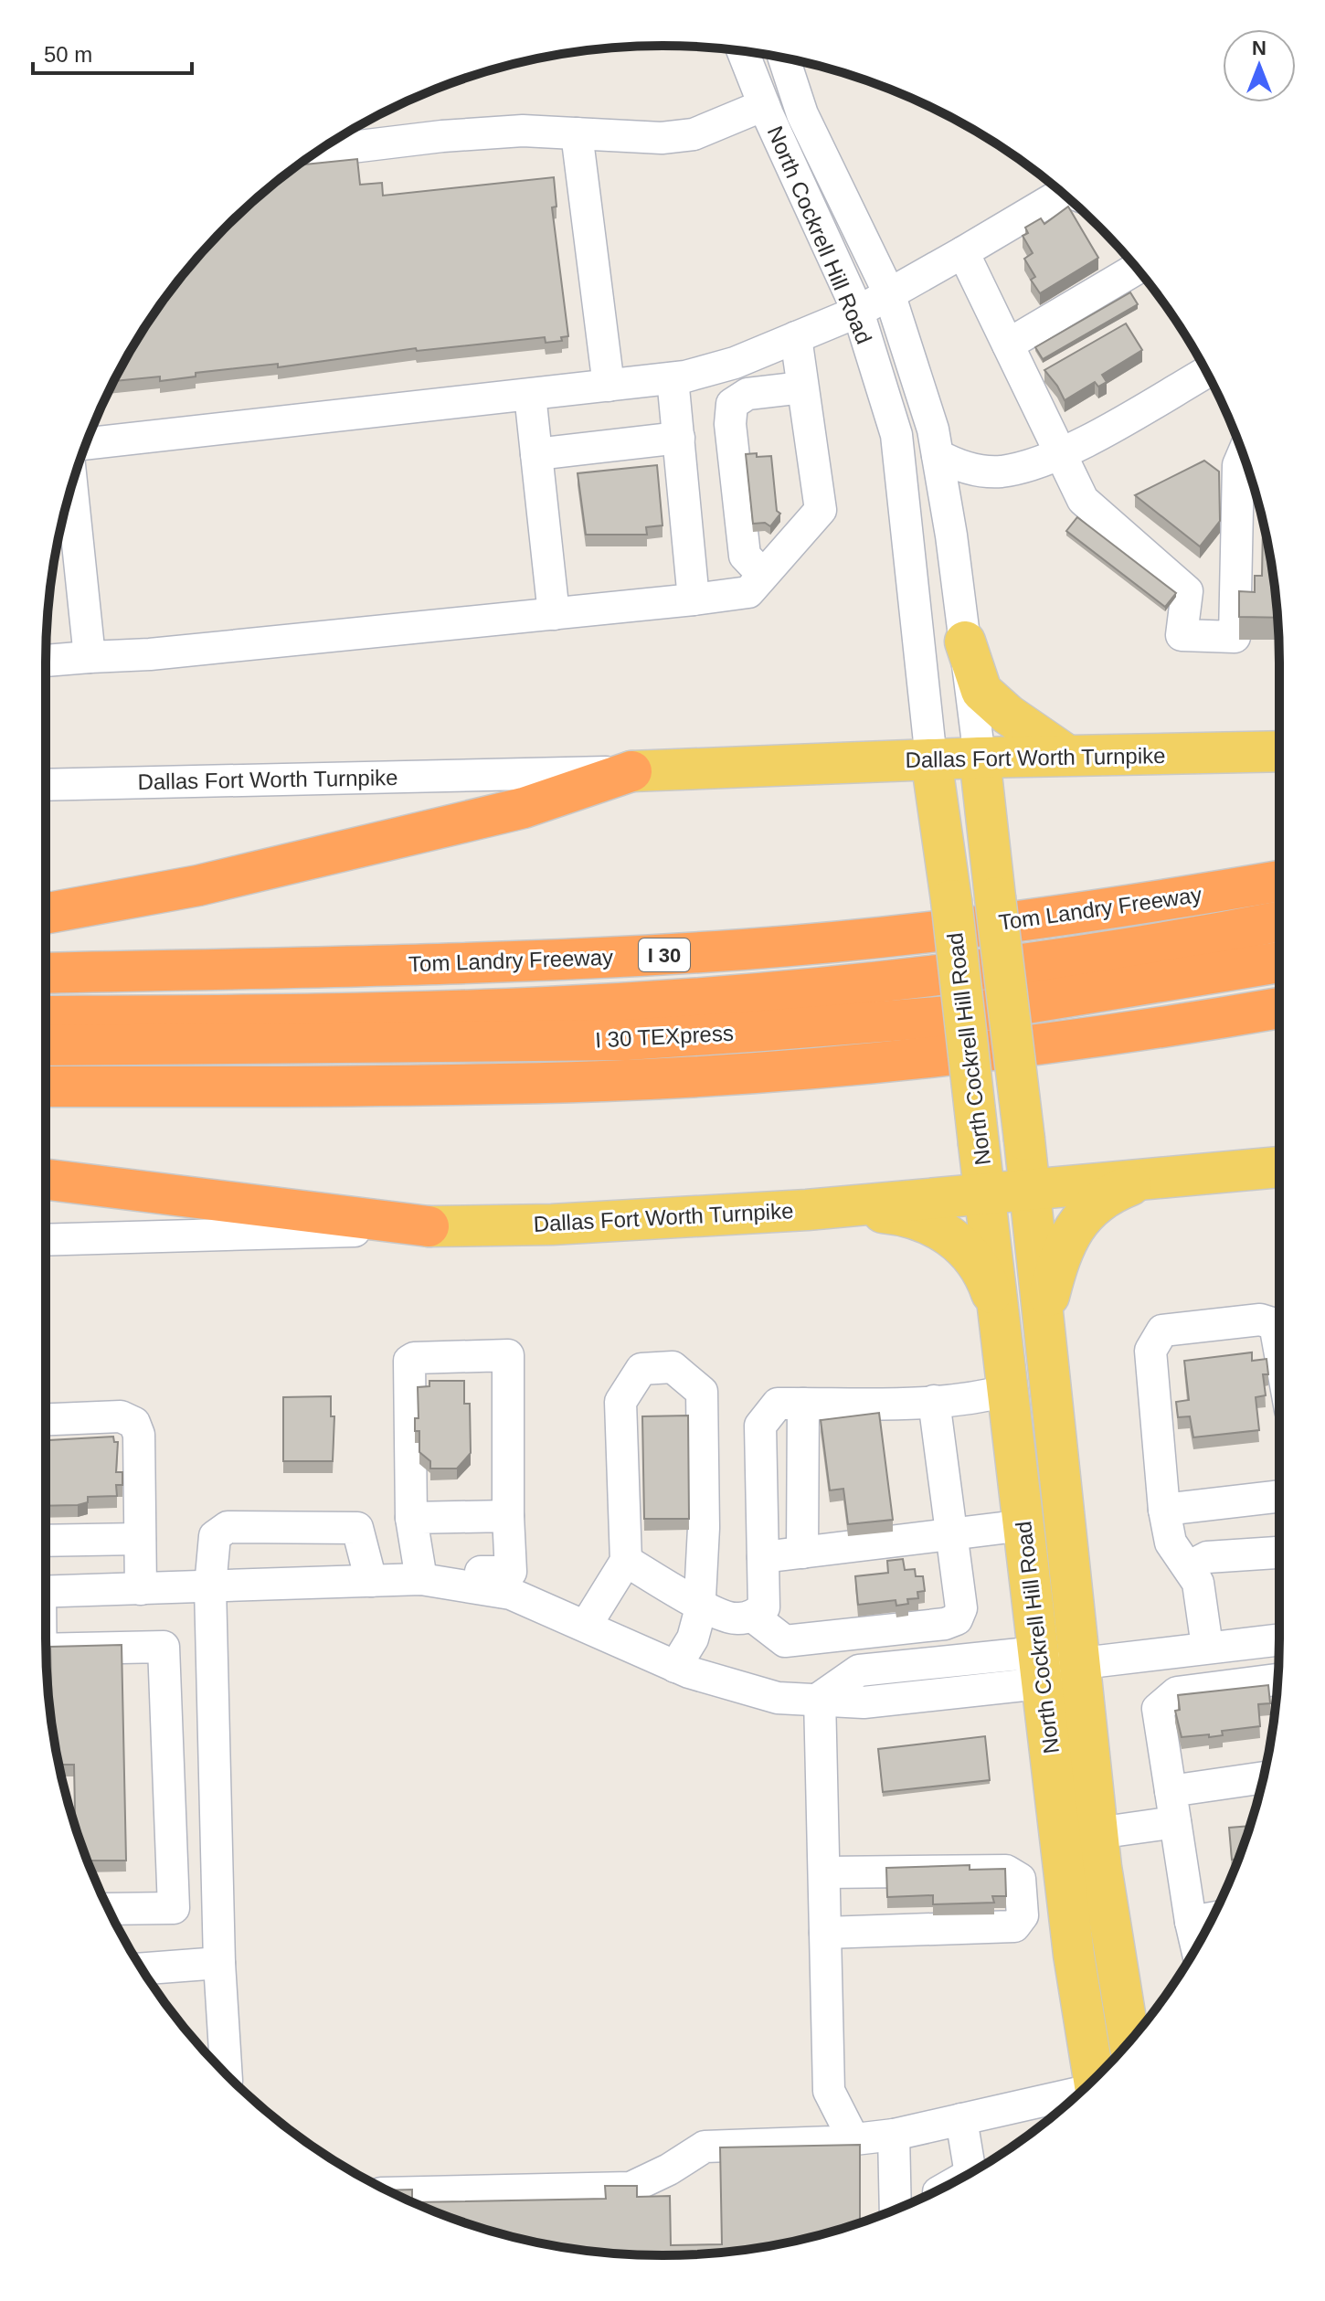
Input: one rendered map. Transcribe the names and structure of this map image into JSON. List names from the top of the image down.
{
  "streets": {
    "highway": ["Tom Landry Freeway", "I 30", "I 30 TEXpress"],
    "main road": ["North Cockrell Hill Road", "Dallas Fort Worth Turnpike"]
  },
  "crossings": [
    ["North Cockrell Hill Road", "Dallas Fort Worth Turnpike"]
  ],
  "scale_bar": "50 m",
  "north": "top"
}
